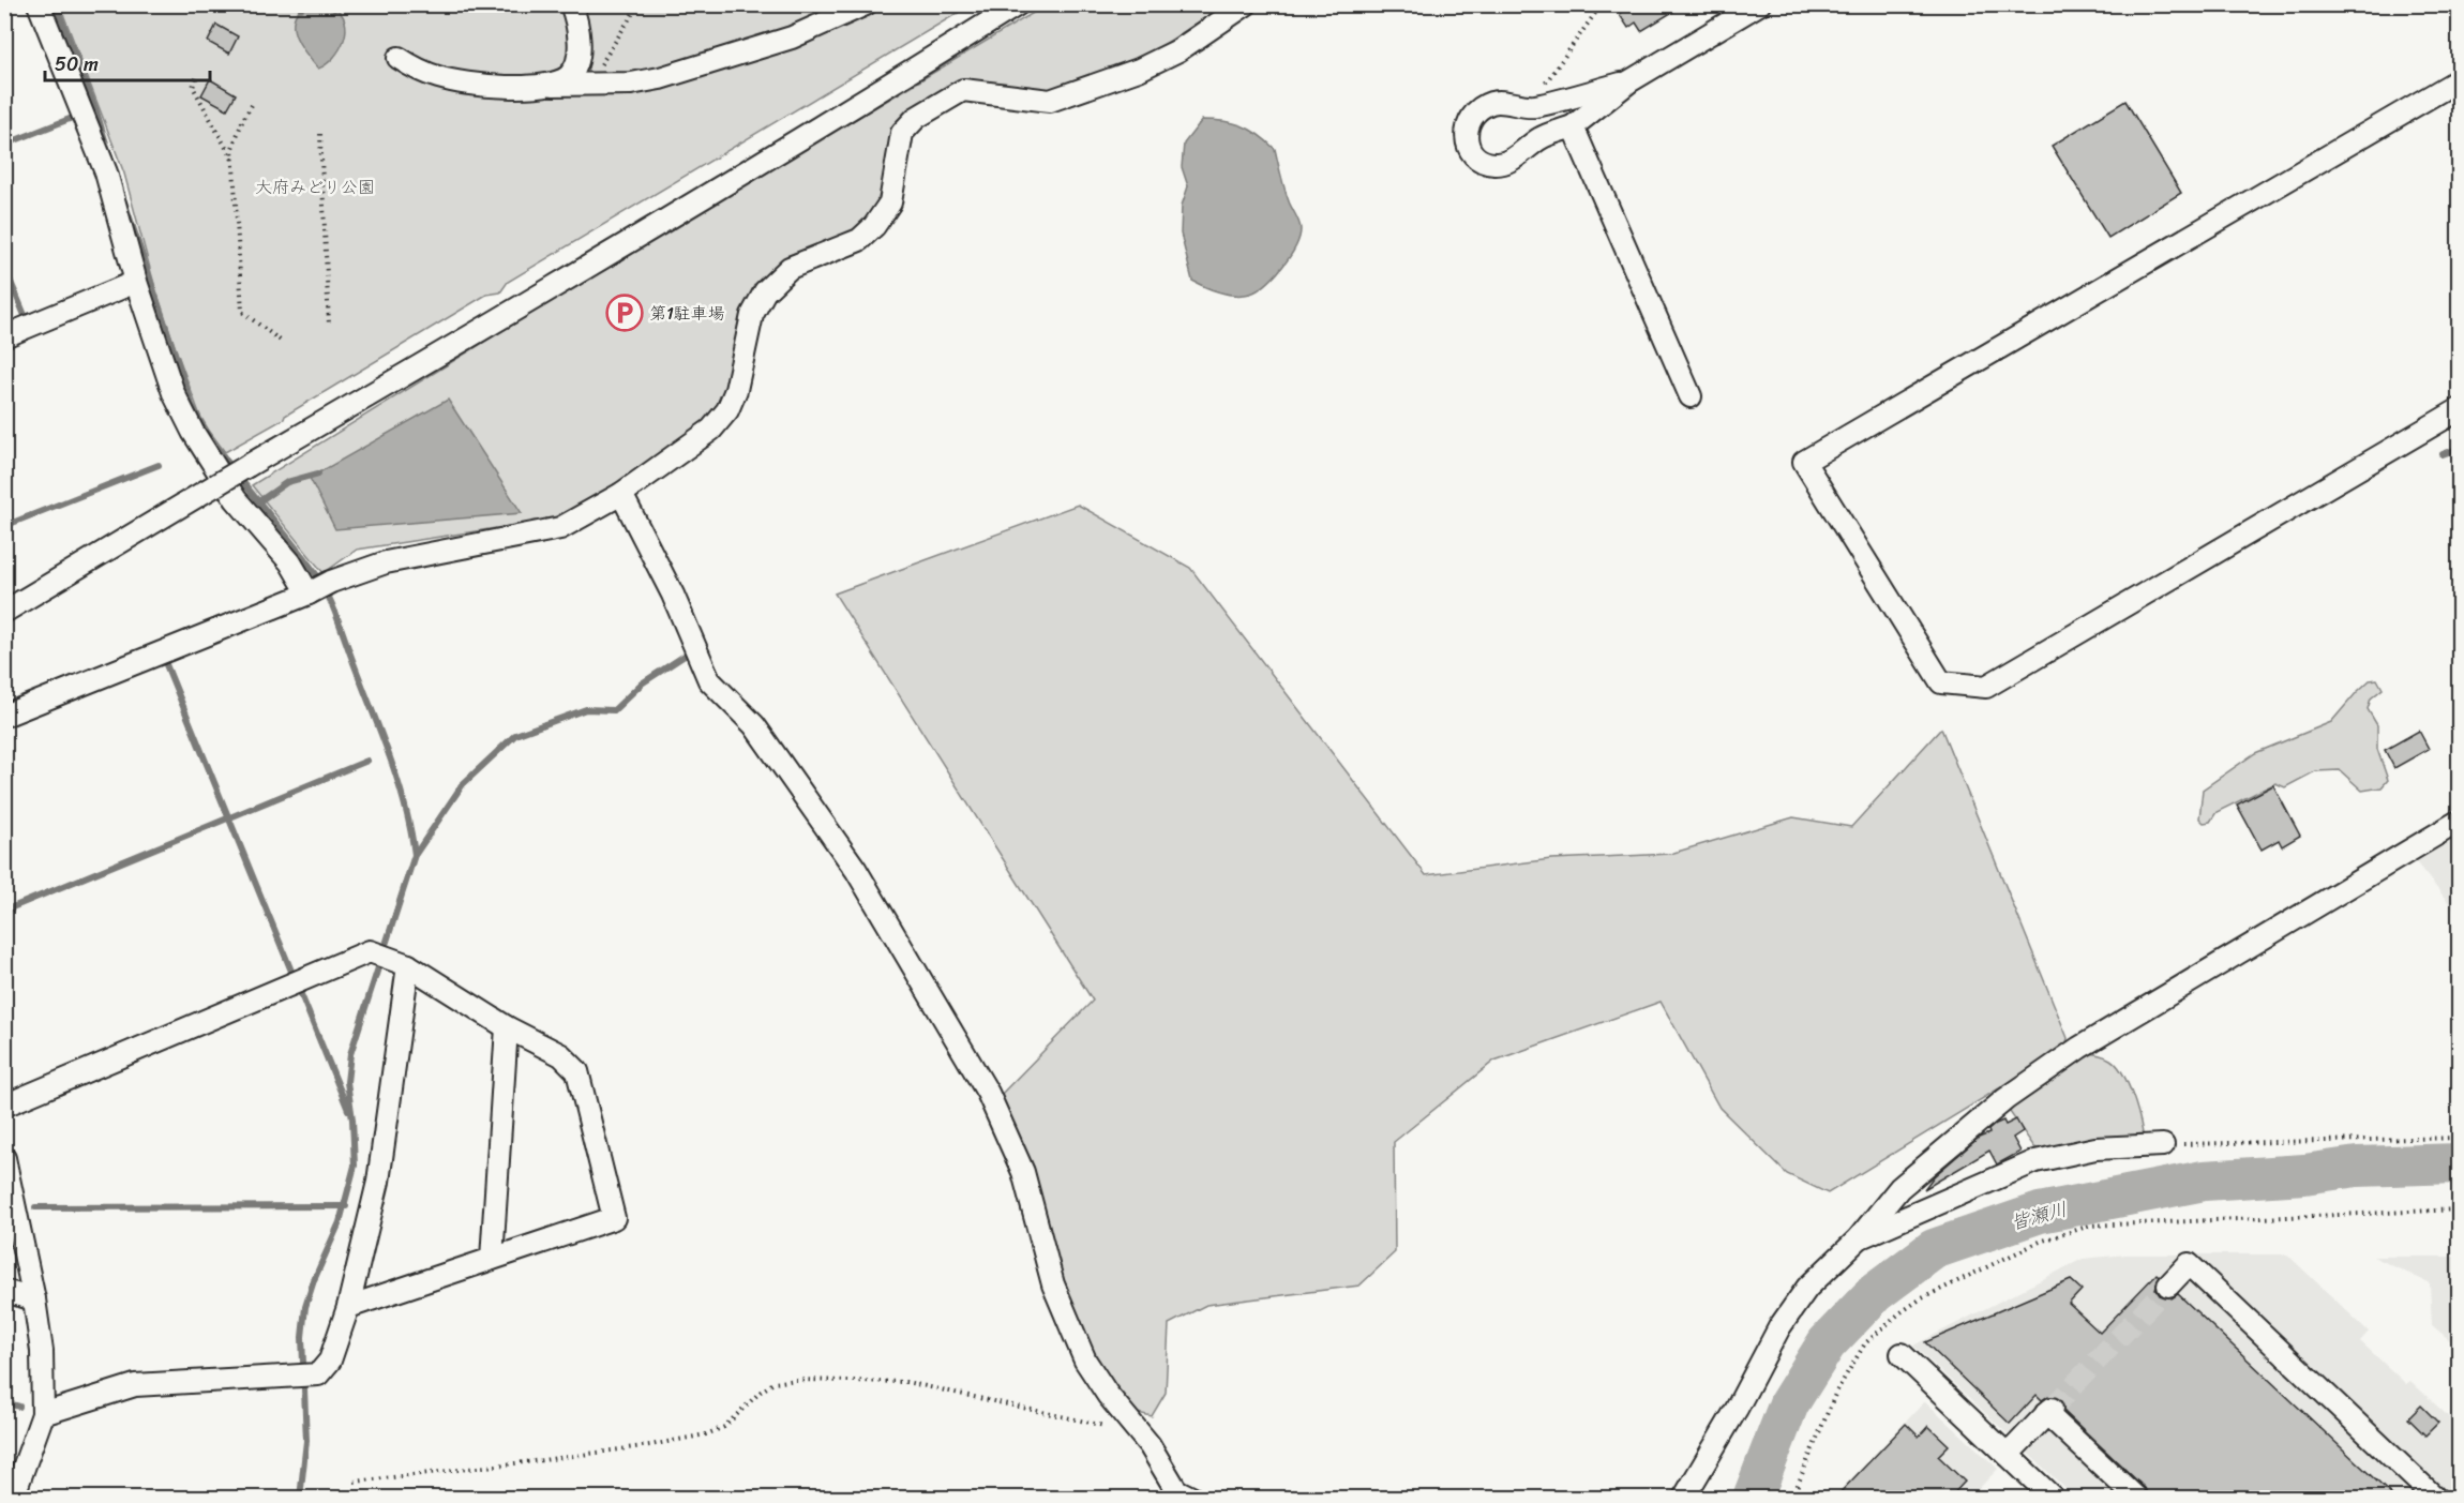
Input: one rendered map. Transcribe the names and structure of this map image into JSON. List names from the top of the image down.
{
  "water": ["皆瀬川"],
  "parks": ["大府みどり公園"],
  "places": {
    "parking": ["第1駐車場"]
  },
  "scale_bar": "50 m"
}
